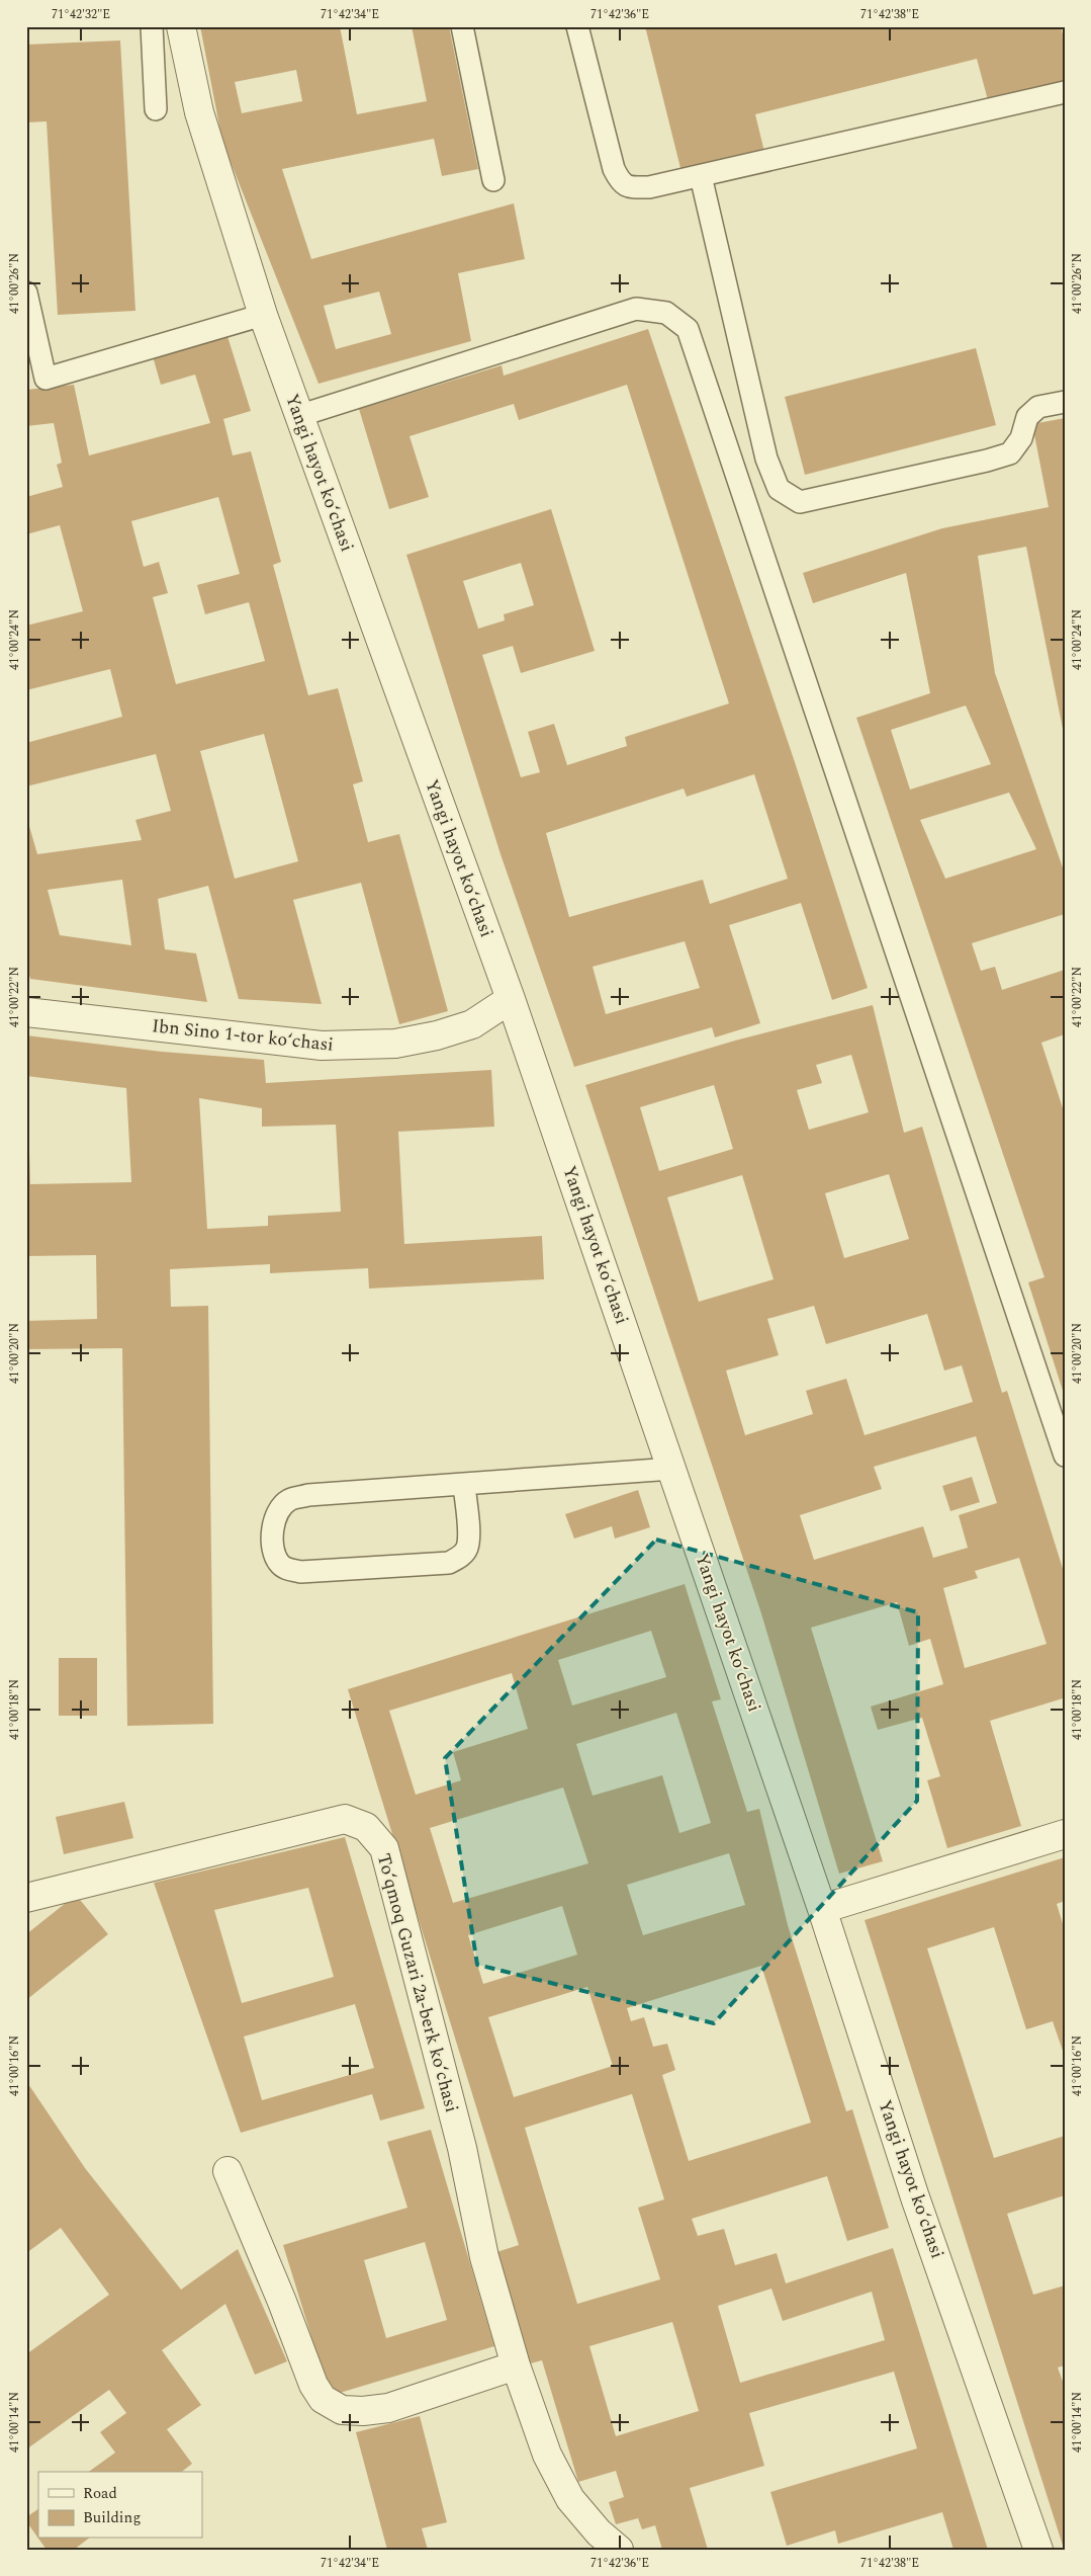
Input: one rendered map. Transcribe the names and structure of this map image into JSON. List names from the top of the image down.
{
  "streets": {
    "street": ["Yangi hayot koʻchasi", "Ibn Sino 1-tor koʻchasi", "Toʻqmoq Guzari 2a-berk koʻchasi"]
  },
  "crossings": [
    ["Yangi hayot koʻchasi", "Ibn Sino 1-tor koʻchasi"]
  ],
  "legend": ["Road", "Building"],
  "coordinates": [
    "71°42'32\"E",
    "71°42'34\"E",
    "71°42'36\"E",
    "71°42'38\"E",
    "41°00'26\"N",
    "41°00'24\"N",
    "41°00'22\"N",
    "41°00'20\"N",
    "41°00'18\"N",
    "41°00'16\"N",
    "41°00'14\"N"
  ]
}
